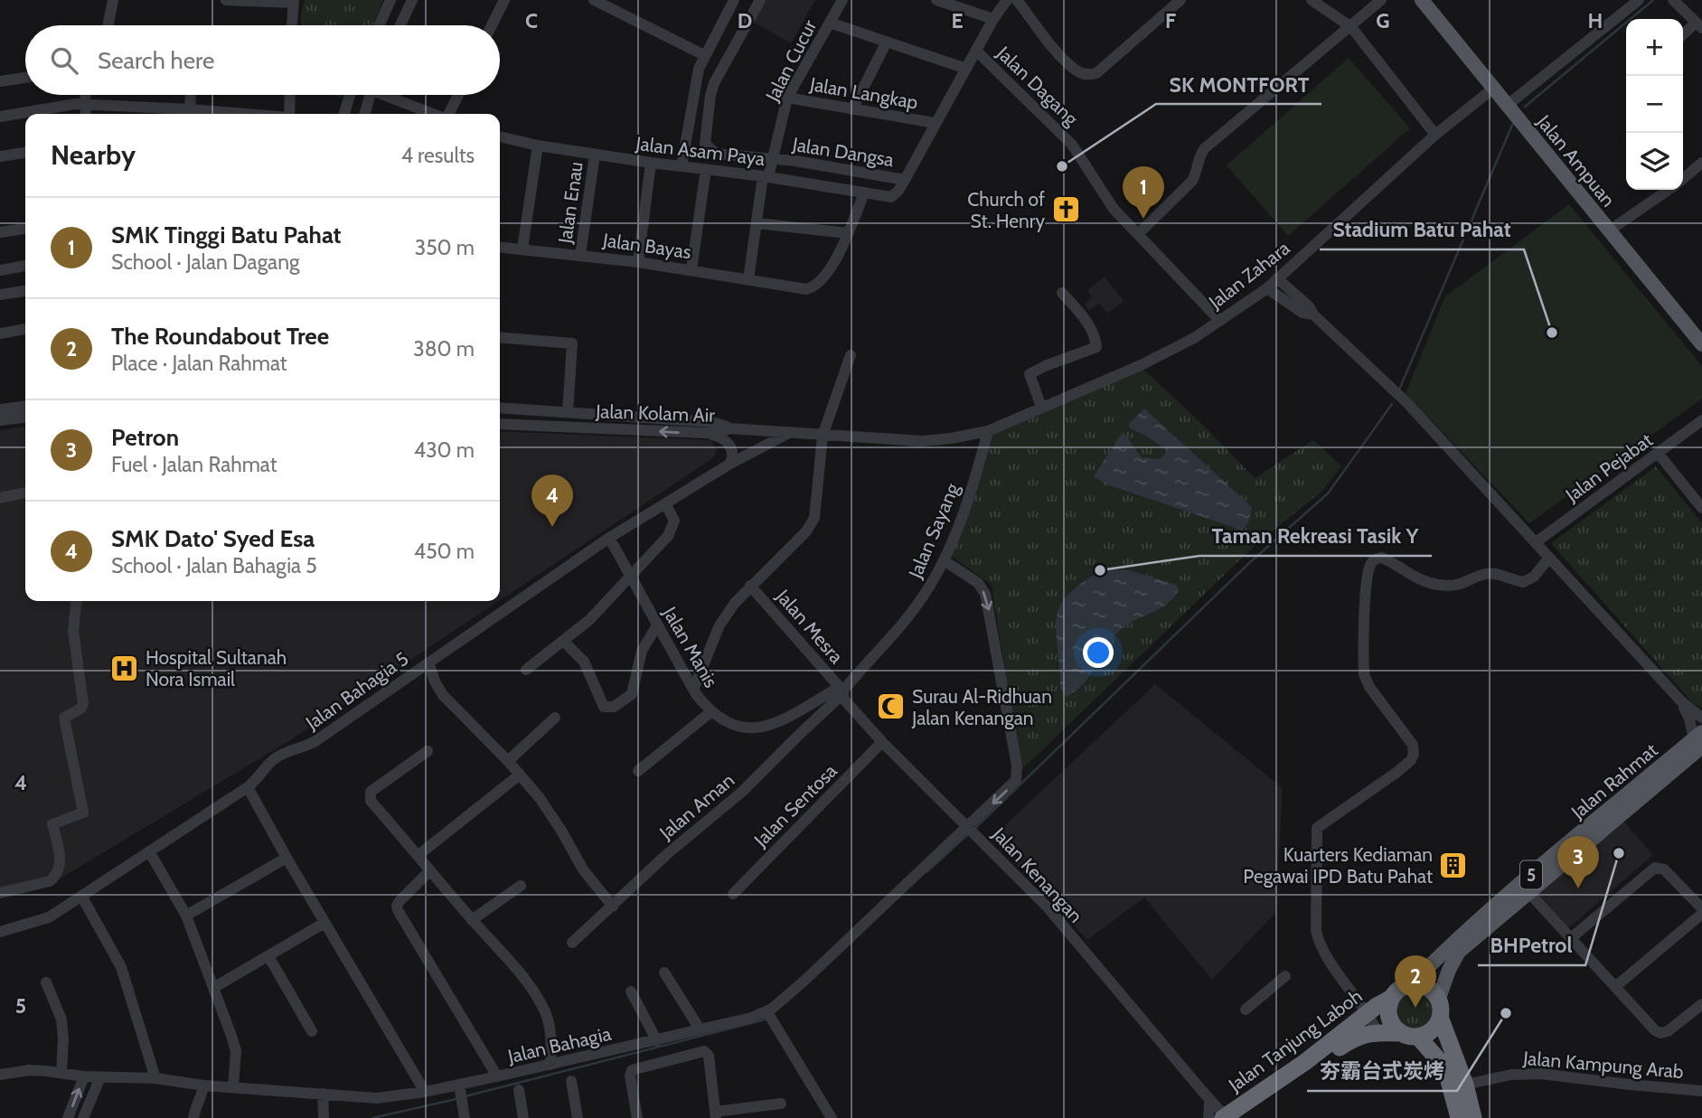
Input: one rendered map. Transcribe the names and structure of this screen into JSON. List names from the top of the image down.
{
  "streets": {
    "highway": ["5", "Jalan Tanjung Laboh"],
    "main road": ["Jalan Ampuan", "Jalan Rahmat"],
    "street": [
      "Jalan Cucur",
      "Jalan Dagang",
      "Jalan Langkap",
      "Jalan Asam Paya",
      "Jalan Dangsa",
      "Jalan Enau",
      "Jalan Bayas",
      "Jalan Zahara",
      "Jalan Kolam Air",
      "Jalan Pejabat",
      "Jalan Sayang",
      "Jalan Mesra",
      "Jalan Manis",
      "Jalan Bahagia 5",
      "Jalan Sentosa",
      "Jalan Aman",
      "Jalan Kenangan",
      "Jalan Bahagia",
      "Jalan Kampung Arab"
    ]
  },
  "crossings": [
    ["Jalan Cucur", "Jalan Langkap"],
    ["Jalan Cucur", "Jalan Asam Paya"],
    ["Jalan Cucur", "Jalan Dangsa"],
    ["Jalan Cucur", "Jalan Bayas"],
    ["Jalan Dagang", "Jalan Langkap"],
    ["Jalan Dagang", "Jalan Asam Paya"],
    ["Jalan Dagang", "Jalan Dangsa"],
    ["Jalan Dagang", "Jalan Zahara"],
    ["Jalan Asam Paya", "Jalan Enau"],
    ["Jalan Ampuan", "Jalan Zahara"],
    ["Jalan Enau", "Jalan Bayas"],
    ["Jalan Zahara", "Jalan Kolam Air"],
    ["Jalan Zahara", "Jalan Sayang"],
    ["Jalan Zahara", "Jalan Mesra"],
    ["Jalan Zahara", "Jalan Bahagia 5"],
    ["Jalan Sayang", "Jalan Mesra"],
    ["Jalan Sayang", "Jalan Manis"],
    ["Jalan Sayang", "Jalan Aman"],
    ["Jalan Sayang", "Jalan Kenangan"],
    ["Jalan Sayang", "Jalan Bahagia"],
    ["Jalan Mesra", "Jalan Manis"],
    ["Jalan Mesra", "Jalan Aman"],
    ["Jalan Mesra", "Jalan Kenangan"],
    ["Jalan Manis", "Jalan Bahagia 5"],
    ["Jalan Manis", "Jalan Aman"],
    ["Jalan Manis", "Jalan Kenangan"],
    ["Jalan Rahmat", "5"],
    ["Jalan Rahmat", "Jalan Tanjung Laboh"],
    ["Jalan Sentosa", "Jalan Kenangan"],
    ["Jalan Aman", "Jalan Kenangan"],
    ["Jalan Kenangan", "Jalan Tanjung Laboh"],
    ["Jalan Kenangan", "Jalan Bahagia"],
    ["5", "Jalan Tanjung Laboh"]
  ],
  "places": {
    "other": [
      "SK MONTFORT",
      "Stadium Batu Pahat",
      "Taman Rekreasi Tasik Y",
      "BHPetrol",
      "夯霸台式炭烤"
    ],
    "church": ["Church of St. Henry"],
    "hospital": ["Hospital Sultanah Nora Ismail"],
    "mosque": ["Surau Al-Ridhuan Jalan Kenangan"],
    "building": ["Kuarters Kediaman Pegawai IPD Batu Pahat"]
  },
  "page": {
    "map_buttons": ["+", "−"],
    "search": "Search here",
    "heading": ["Nearby", "4 results"],
    "pins": [
      "1",
      "4",
      "3",
      "2"
    ],
    "list": [
      {
        "mark": "1",
        "name": "SMK Tinggi Batu Pahat",
        "note": "School · Jalan Dagang",
        "value": "350 m"
      },
      {
        "mark": "2",
        "name": "The Roundabout Tree",
        "note": "Place · Jalan Rahmat",
        "value": "380 m"
      },
      {
        "mark": "3",
        "name": "Petron",
        "note": "Fuel · Jalan Rahmat",
        "value": "430 m"
      },
      {
        "mark": "4",
        "name": "SMK Dato' Syed Esa",
        "note": "School · Jalan Bahagia 5",
        "value": "450 m"
      }
    ]
  },
  "grid": {
    "columns": [
      "C",
      "D",
      "E",
      "F",
      "G",
      "H"
    ],
    "rows": ["4", "5"]
  }
}
